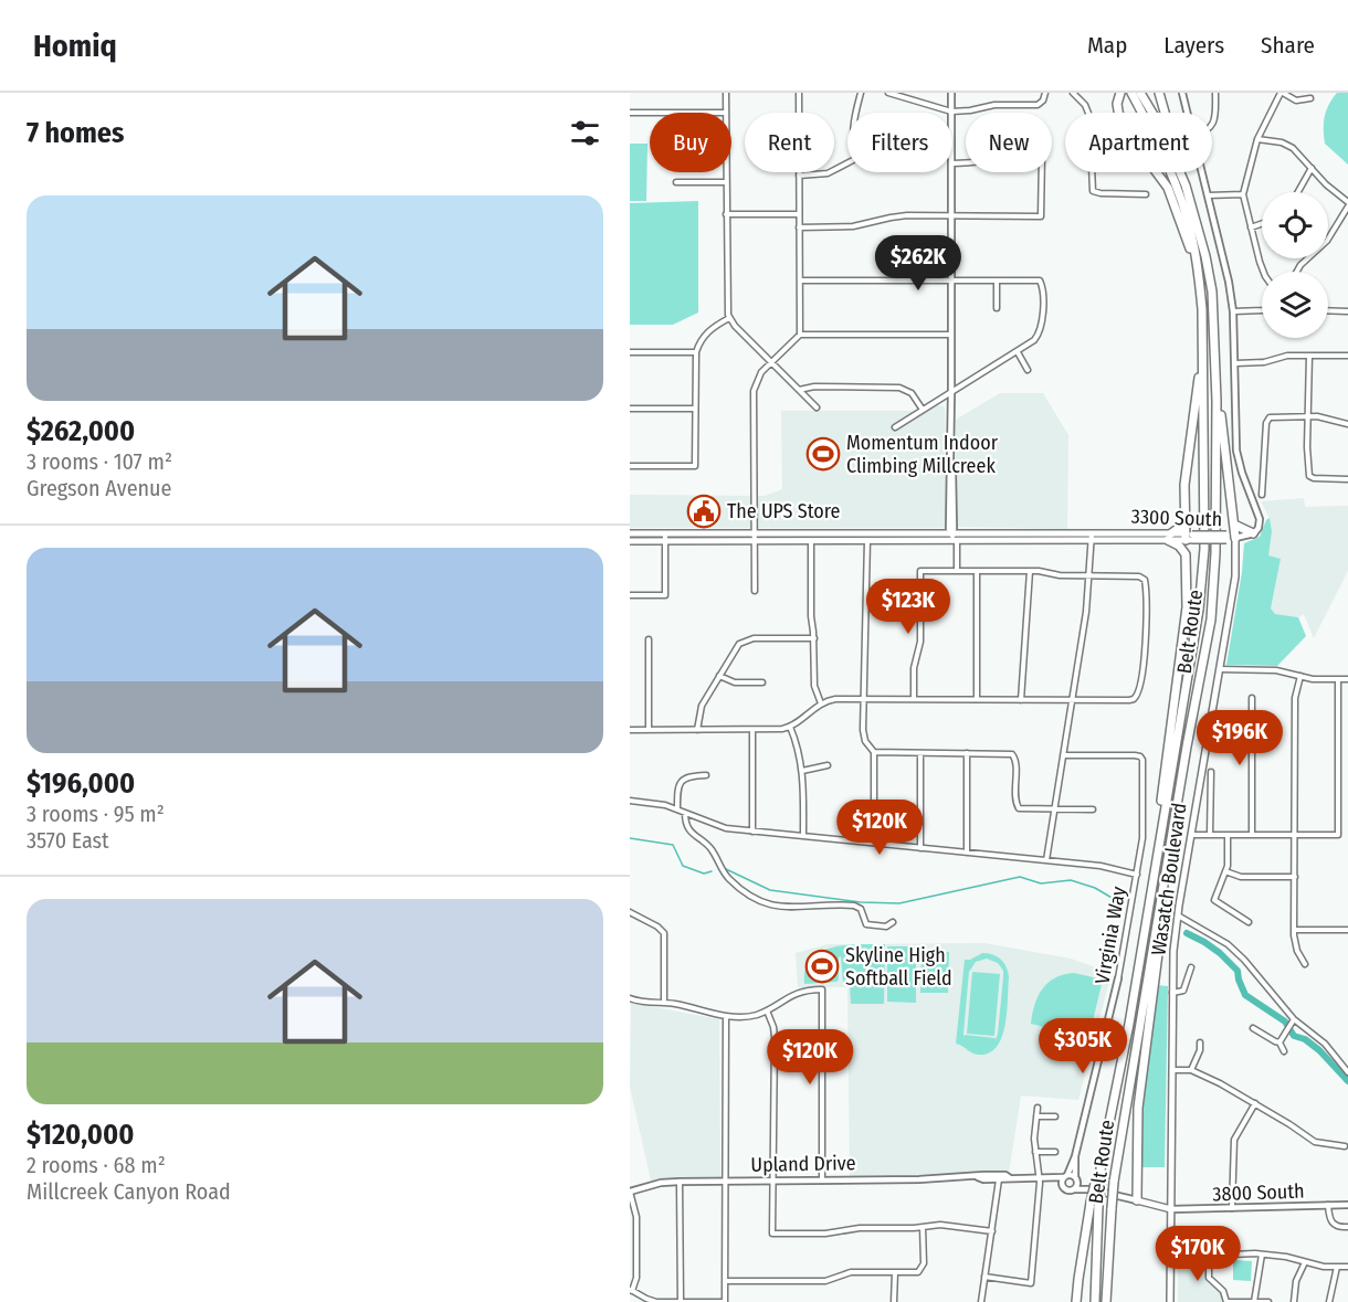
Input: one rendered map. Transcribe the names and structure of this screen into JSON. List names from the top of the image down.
{
  "streets": {
    "highway": ["Belt Route"],
    "main road": ["3300 South", "Wasatch Boulevard"],
    "street": ["Virginia Way", "Upland Drive", "3800 South"]
  },
  "crossings": [
    ["3300 South", "Wasatch Boulevard"],
    ["Wasatch Boulevard", "3800 South"],
    ["Virginia Way", "Upland Drive"]
  ],
  "places": {
    "sports": ["Momentum Indoor Climbing Millcreek", "Skyline High Softball Field"],
    "public building": ["The UPS Store"]
  },
  "page": {
    "header": "Homiq",
    "nav": ["Map", "Layers", "Share"],
    "heading": "7 homes",
    "chip": [
      "Buy",
      "Rent",
      "Filters",
      "New",
      "Apartment"
    ],
    "list": [
      {
        "name": "$262,000",
        "note": "3 rooms · 107 m² · Gregson Avenue"
      },
      {
        "name": "$196,000",
        "note": "3 rooms · 95 m² · 3570 East"
      },
      {
        "name": "$120,000",
        "note": "2 rooms · 68 m² · Millcreek Canyon Road"
      }
    ],
    "price": [
      "$262K",
      "$123K",
      "$196K",
      "$120K",
      "$305K",
      "$120K",
      "$170K"
    ]
  }
}
